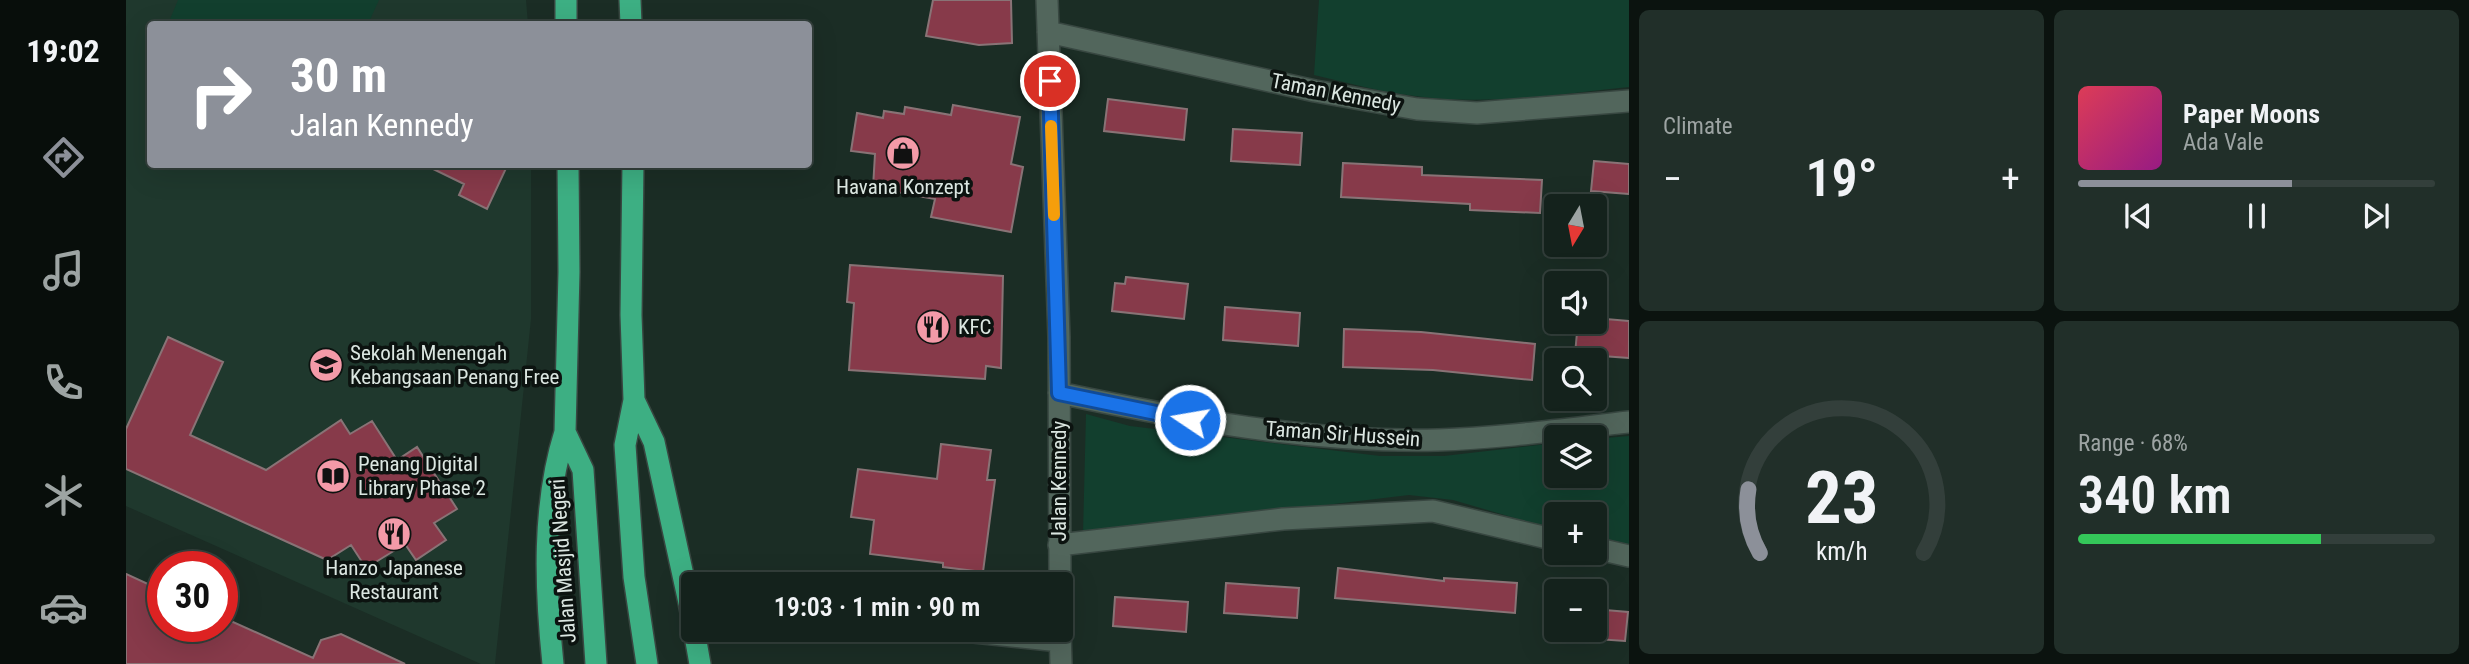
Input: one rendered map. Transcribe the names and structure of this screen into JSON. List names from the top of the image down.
{
  "streets": {
    "highway": ["Jalan Masjid Negeri"],
    "street": ["Taman Kennedy", "Taman Sir Hussein", "Jalan Kennedy"]
  },
  "crossings": [
    ["Taman Kennedy", "Jalan Kennedy"],
    ["Taman Sir Hussein", "Jalan Kennedy"]
  ],
  "places": {
    "shop": ["Havana Konzept"],
    "restaurant": ["KFC", "Hanzo Japanese Restaurant"],
    "school or university": ["Sekolah Menengah Kebangsaan Penang Free"],
    "library": ["Penang Digital Library Phase 2"]
  },
  "north": "bottom",
  "page": {
    "tabs": "19:02",
    "tile": [
      "Climate",
      ["Range · 68%", "340 km"]
    ],
    "turn": ["30 m", "Jalan Kennedy"],
    "song": ["Paper Moons", "Ada Vale"],
    "heat": ["−", "19°", "+"],
    "map_buttons": ["+", "−"],
    "limit": "30",
    "trip": "19:03 · 1 min · 90 m",
    "gauge": ["23", "km/h"]
  }
}
